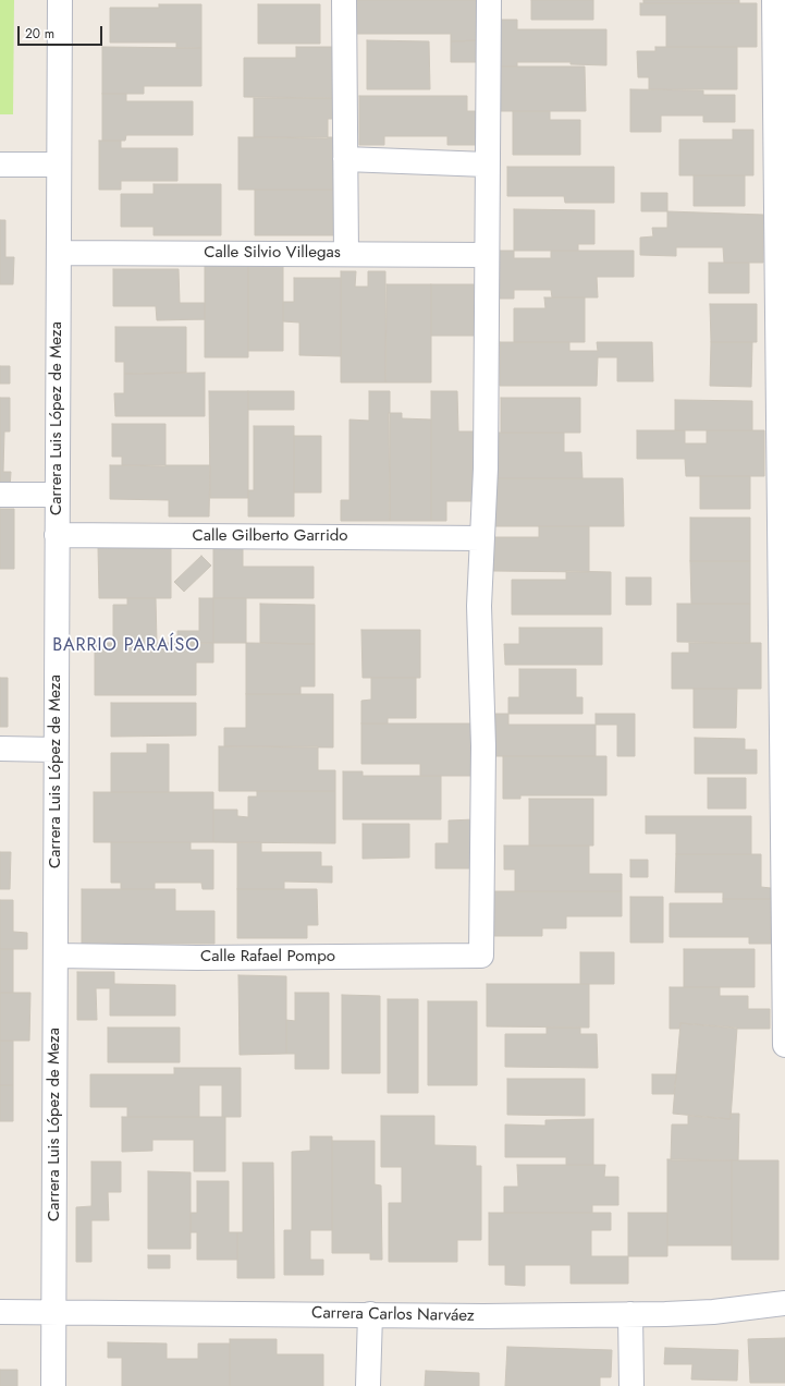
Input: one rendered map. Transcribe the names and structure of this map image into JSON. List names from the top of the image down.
{
  "streets": {
    "street": [
      "Calle Silvio Villegas",
      "Carrera Luis López de Meza",
      "Calle Gilberto Garrido",
      "Calle Rafael Pompo",
      "Carrera Carlos Narváez"
    ]
  },
  "crossings": [
    ["Calle Silvio Villegas", "Carrera Luis López de Meza"],
    ["Carrera Luis López de Meza", "Calle Gilberto Garrido"],
    ["Carrera Luis López de Meza", "Calle Rafael Pompo"],
    ["Carrera Luis López de Meza", "Carrera Carlos Narváez"],
    ["Calle Gilberto Garrido", "Calle Rafael Pompo"]
  ],
  "districts": ["BARRIO PARAÍSO"],
  "scale_bar": "20 m"
}
